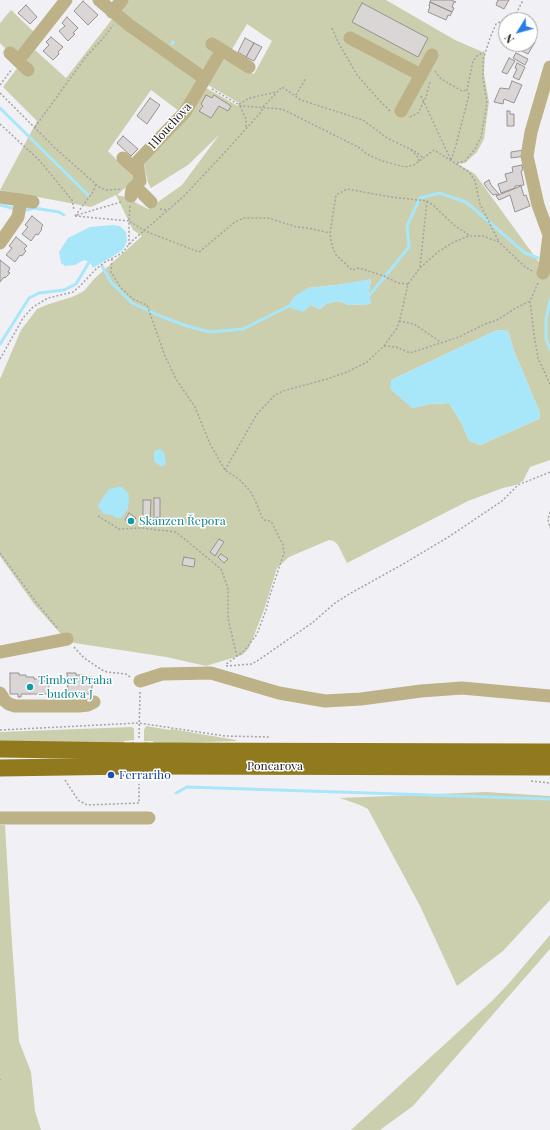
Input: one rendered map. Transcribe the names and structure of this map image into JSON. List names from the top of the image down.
{
  "streets": {
    "main road": ["Poncarova"],
    "street": ["Hlouchova"]
  },
  "places": ["Skanzen Řepora", "Timber Praha - budova J", "Ferrariho"],
  "north": "bottom left"
}
